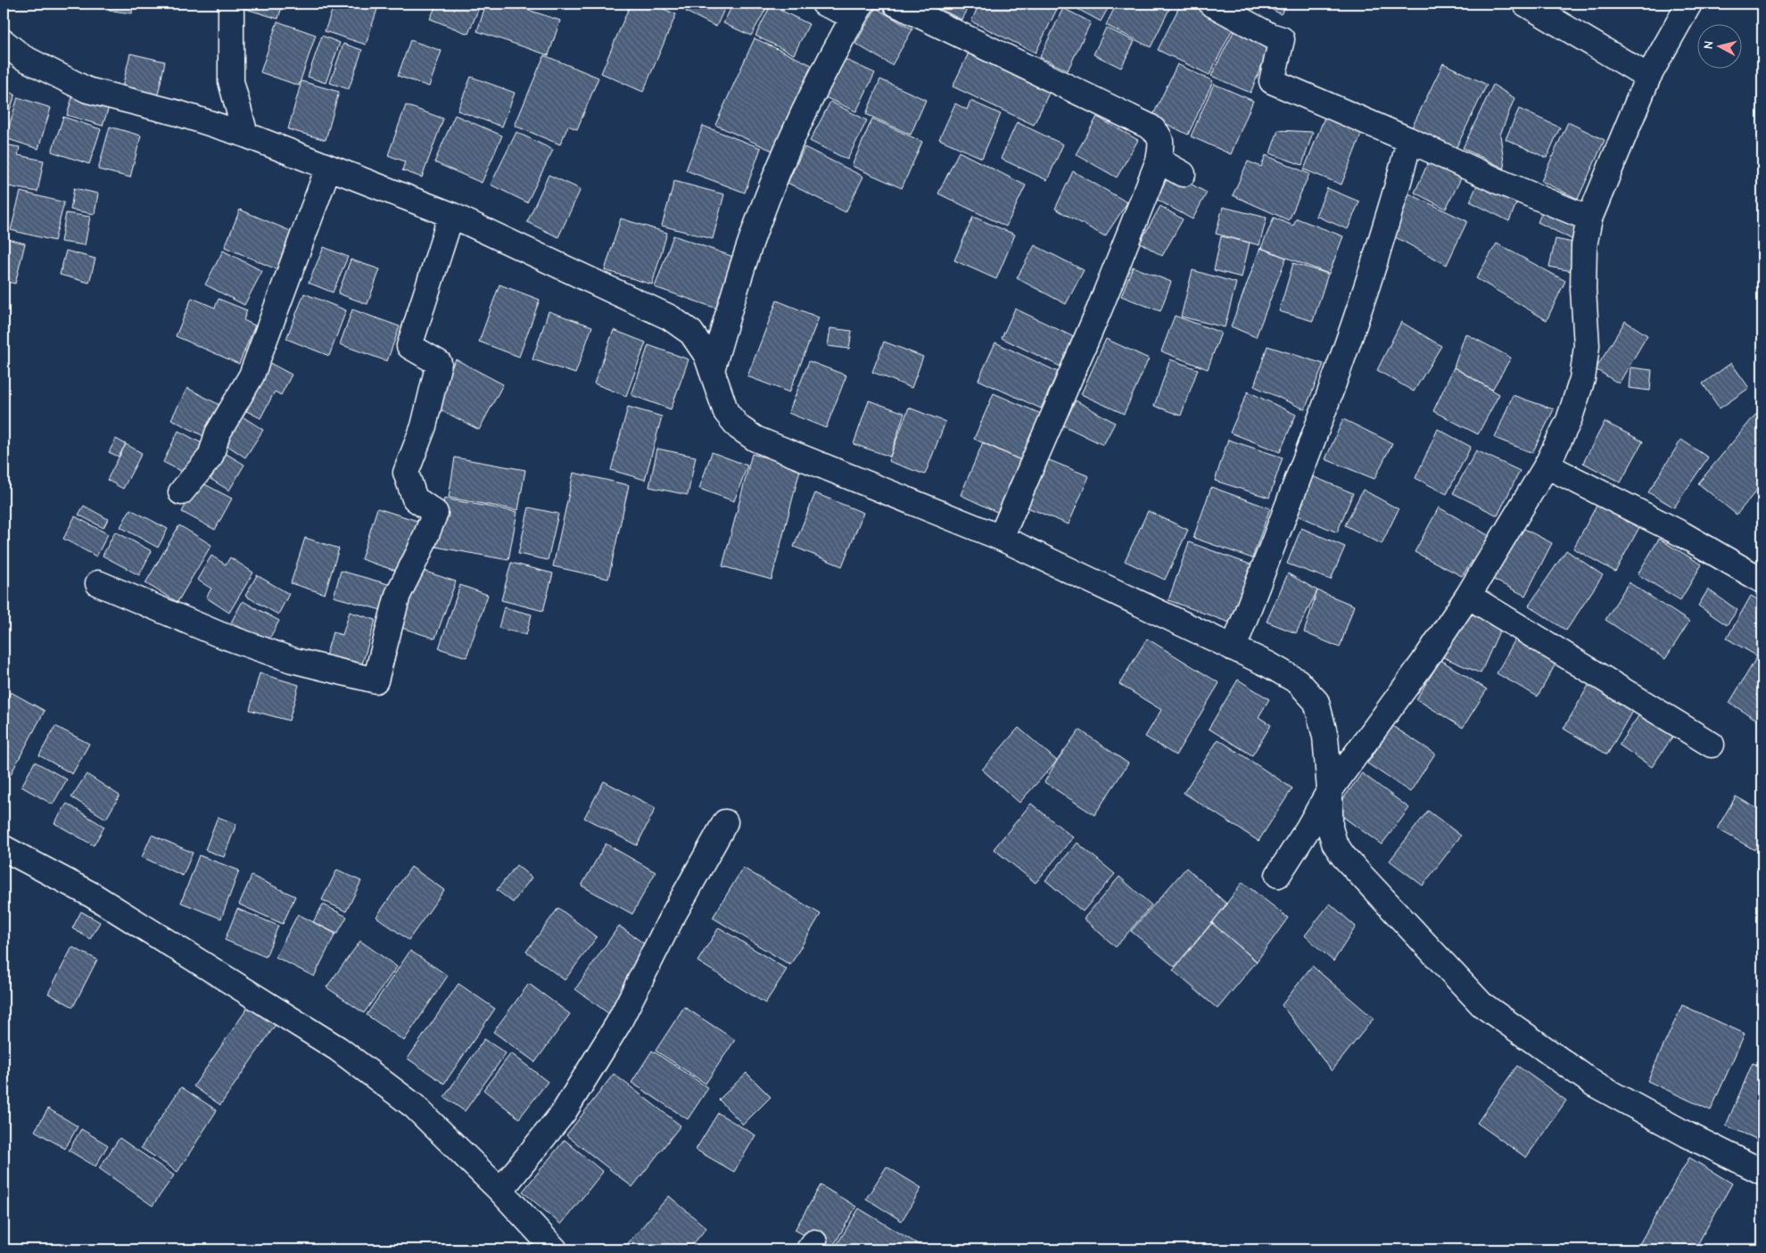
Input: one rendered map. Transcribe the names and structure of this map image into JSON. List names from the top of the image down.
{
  "north": "left"
}
